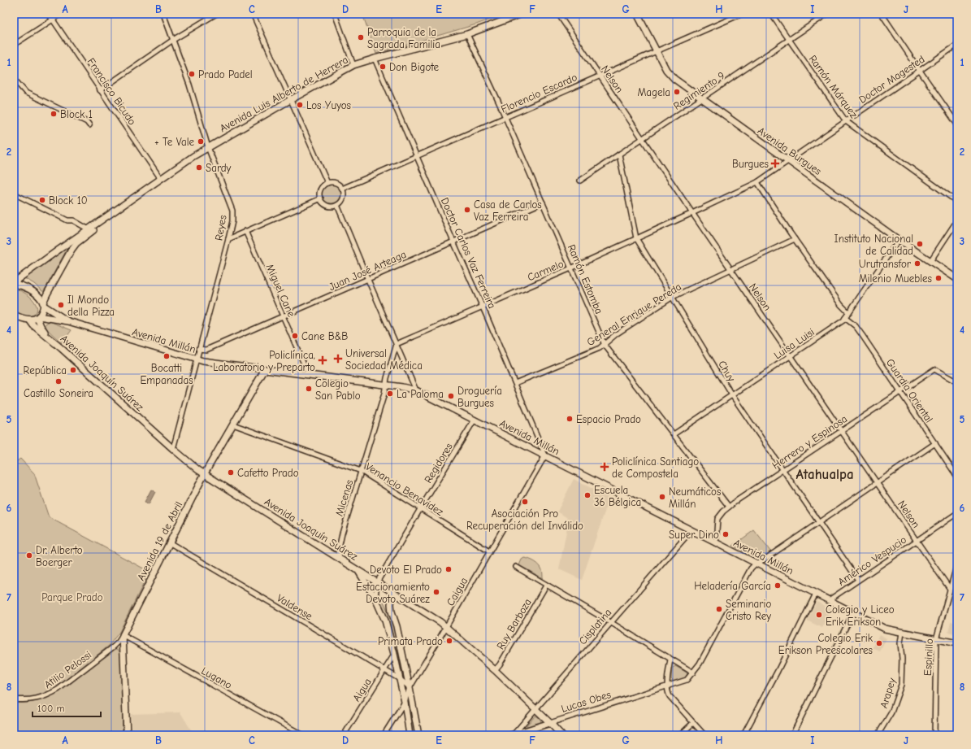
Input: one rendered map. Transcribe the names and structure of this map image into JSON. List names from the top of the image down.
{
  "streets": {
    "street": [
      "Nelson",
      "Doctor Magested",
      "Ramón Márquez",
      "Regimiento 9",
      "Francisco Bicudo",
      "Florencio Escardo",
      "Avenida Luis Alberto de Herrera",
      "Avenida Burgues",
      "Reyes",
      "Doctor Carlos Vaz Ferreira",
      "Juan José Arteaga",
      "Carmelo",
      "Ramón Estomba",
      "Miguel Cane",
      "General Enrique Pereda",
      "Avenida Millán",
      "Luisa Luisi",
      "Chuy",
      "Avenida Joaquín Suárez",
      "Guardia Oriental",
      "Herrero y Espinosa",
      "Regidores",
      "Venancio Benavidez",
      "Micenas",
      "Avenida 19 de Abril",
      "Américo Vespucio",
      "Caigua",
      "Valdense",
      "Ruy Barboza",
      "Cisplatina",
      "Espinillo",
      "Atilio Pelossi",
      "Lugano",
      "Aigua",
      "Arapey",
      "Lucas Obes"
    ]
  },
  "crossings": [
    ["Nelson", "Regimiento 9"],
    ["Nelson", "Florencio Escardo"],
    ["Nelson", "Carmelo"],
    ["Nelson", "General Enrique Pereda"],
    ["Nelson", "Luisa Luisi"],
    ["Nelson", "Herrero y Espinosa"],
    ["Nelson", "Américo Vespucio"],
    ["Nelson", "Espinillo"],
    ["Doctor Magested", "Ramón Márquez"],
    ["Doctor Magested", "Avenida Burgues"],
    ["Doctor Magested", "Carmelo"],
    ["Ramón Márquez", "Regimiento 9"],
    ["Regimiento 9", "Avenida Burgues"],
    ["Regimiento 9", "Chuy"],
    ["Francisco Bicudo", "Avenida Luis Alberto de Herrera"],
    ["Florencio Escardo", "Avenida Burgues"],
    ["Florencio Escardo", "Doctor Carlos Vaz Ferreira"],
    ["Florencio Escardo", "Ramón Estomba"],
    ["Avenida Luis Alberto de Herrera", "Reyes"],
    ["Avenida Luis Alberto de Herrera", "Doctor Carlos Vaz Ferreira"],
    ["Avenida Luis Alberto de Herrera", "Ramón Estomba"],
    ["Avenida Luis Alberto de Herrera", "Avenida Millán"],
    ["Avenida Luis Alberto de Herrera", "Avenida Joaquín Suárez"],
    ["Avenida Burgues", "Carmelo"],
    ["Avenida Burgues", "Luisa Luisi"],
    ["Reyes", "Juan José Arteaga"],
    ["Reyes", "Avenida Millán"],
    ["Reyes", "Avenida Joaquín Suárez"],
    ["Doctor Carlos Vaz Ferreira", "Juan José Arteaga"],
    ["Doctor Carlos Vaz Ferreira", "Carmelo"],
    ["Doctor Carlos Vaz Ferreira", "General Enrique Pereda"],
    ["Doctor Carlos Vaz Ferreira", "Avenida Millán"],
    ["Doctor Carlos Vaz Ferreira", "Caigua"],
    ["Juan José Arteaga", "Ramón Estomba"],
    ["Juan José Arteaga", "Miguel Cane"],
    ["Carmelo", "Ramón Estomba"],
    ["Carmelo", "Chuy"],
    ["Ramón Estomba", "General Enrique Pereda"],
    ["Ramón Estomba", "Luisa Luisi"],
    ["Ramón Estomba", "Herrero y Espinosa"],
    ["Miguel Cane", "Avenida Millán"],
    ["General Enrique Pereda", "Chuy"],
    ["Avenida Millán", "Avenida Joaquín Suárez"],
    ["Avenida Millán", "Herrero y Espinosa"],
    ["Avenida Millán", "Regidores"],
    ["Avenida Millán", "Micenas"],
    ["Avenida Millán", "Avenida 19 de Abril"],
    ["Avenida Millán", "Américo Vespucio"],
    ["Avenida Millán", "Caigua"],
    ["Avenida Millán", "Cisplatina"],
    ["Avenida Millán", "Espinillo"],
    ["Avenida Millán", "Arapey"],
    ["Avenida Millán", "Lucas Obes"],
    ["Luisa Luisi", "Chuy"],
    ["Luisa Luisi", "Guardia Oriental"],
    ["Chuy", "Herrero y Espinosa"],
    ["Chuy", "Américo Vespucio"],
    ["Avenida Joaquín Suárez", "Regidores"],
    ["Avenida Joaquín Suárez", "Micenas"],
    ["Avenida Joaquín Suárez", "Avenida 19 de Abril"],
    ["Avenida Joaquín Suárez", "Caigua"],
    ["Avenida Joaquín Suárez", "Ruy Barboza"],
    ["Avenida Joaquín Suárez", "Cisplatina"],
    ["Avenida Joaquín Suárez", "Lucas Obes"],
    ["Guardia Oriental", "Herrero y Espinosa"],
    ["Regidores", "Venancio Benavidez"],
    ["Venancio Benavidez", "Micenas"],
    ["Venancio Benavidez", "Avenida 19 de Abril"],
    ["Venancio Benavidez", "Caigua"],
    ["Avenida 19 de Abril", "Valdense"],
    ["Avenida 19 de Abril", "Atilio Pelossi"],
    ["Avenida 19 de Abril", "Lugano"],
    ["Caigua", "Valdense"],
    ["Valdense", "Aigua"],
    ["Cisplatina", "Lucas Obes"],
    ["Atilio Pelossi", "Lugano"]
  ],
  "districts": ["Atahualpa"],
  "parks": ["Parque Prado"],
  "places": {
    "other": [
      "Parroquia de la Sagrada Familia",
      "Don Bigote",
      "Prado Padel",
      "Magela",
      "Los Yuyos",
      "Block 1",
      "+ Te Vale",
      "Sardy",
      "Block 10",
      "Casa de Carlos Vaz Ferreira",
      "Instituto Nacional de Calidad",
      "Urutransfor",
      "Milenio Muebles",
      "Il Mondo della Pizza",
      "Cane B&B",
      "Bocatti Empanadas",
      "República",
      "Castillo Soneira",
      "Colegio San Pablo",
      "La Paloma",
      "Droguería Burgues",
      "Espacio Prado",
      "Cafetto Prado",
      "Escuela 36 Bélgica",
      "Neumáticos Millán",
      "Asociación Pro Recuperación del Inválido",
      "Super Dino",
      "Dr. Alberto Boerger",
      "Devoto El Prado",
      "Heladería García",
      "Estacionamiento Devoto Suárez",
      "Seminario Cristo Rey",
      "Colegio y Liceo Erik Erikson",
      "Primata Prado",
      "Colegio Erik Erikson Preescolares"
    ],
    "health": [
      "Burgues",
      "Universal Sociedad Médica",
      "Policlínica, Laboratorio y Preparto",
      "Policlínica Santiago de Compostela"
    ]
  },
  "scale_bar": "100 m",
  "grid": {
    "columns": [
      "A",
      "B",
      "C",
      "D",
      "E",
      "F",
      "G",
      "H",
      "I",
      "J"
    ],
    "rows": [
      "1",
      "2",
      "3",
      "4",
      "5",
      "6",
      "7",
      "8"
    ]
  }
}
